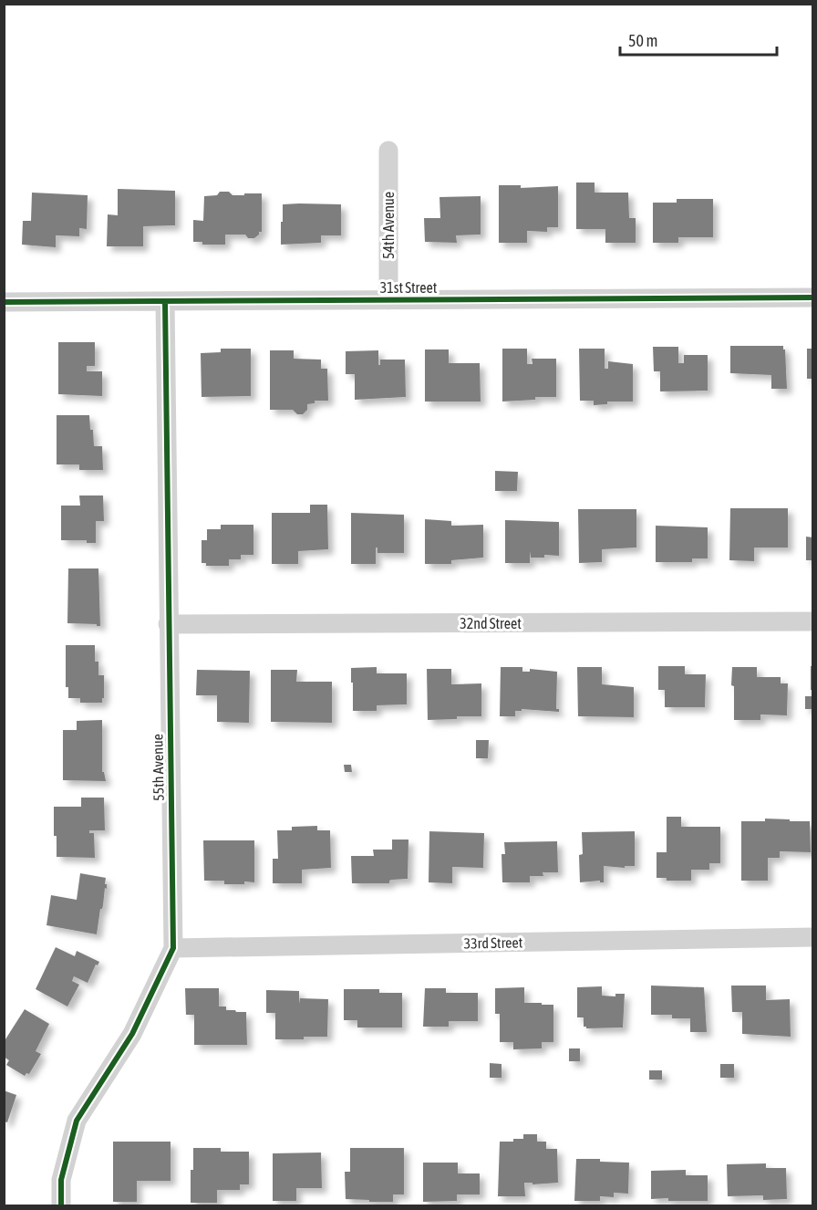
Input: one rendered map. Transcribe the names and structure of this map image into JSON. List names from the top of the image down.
{
  "streets": {
    "street": [
      "54th Avenue",
      "31st Street",
      "32nd Street",
      "55th Avenue",
      "33rd Street"
    ]
  },
  "crossings": [
    ["54th Avenue", "31st Street"],
    ["31st Street", "55th Avenue"],
    ["32nd Street", "55th Avenue"],
    ["55th Avenue", "33rd Street"]
  ],
  "scale_bar": "50 m"
}
